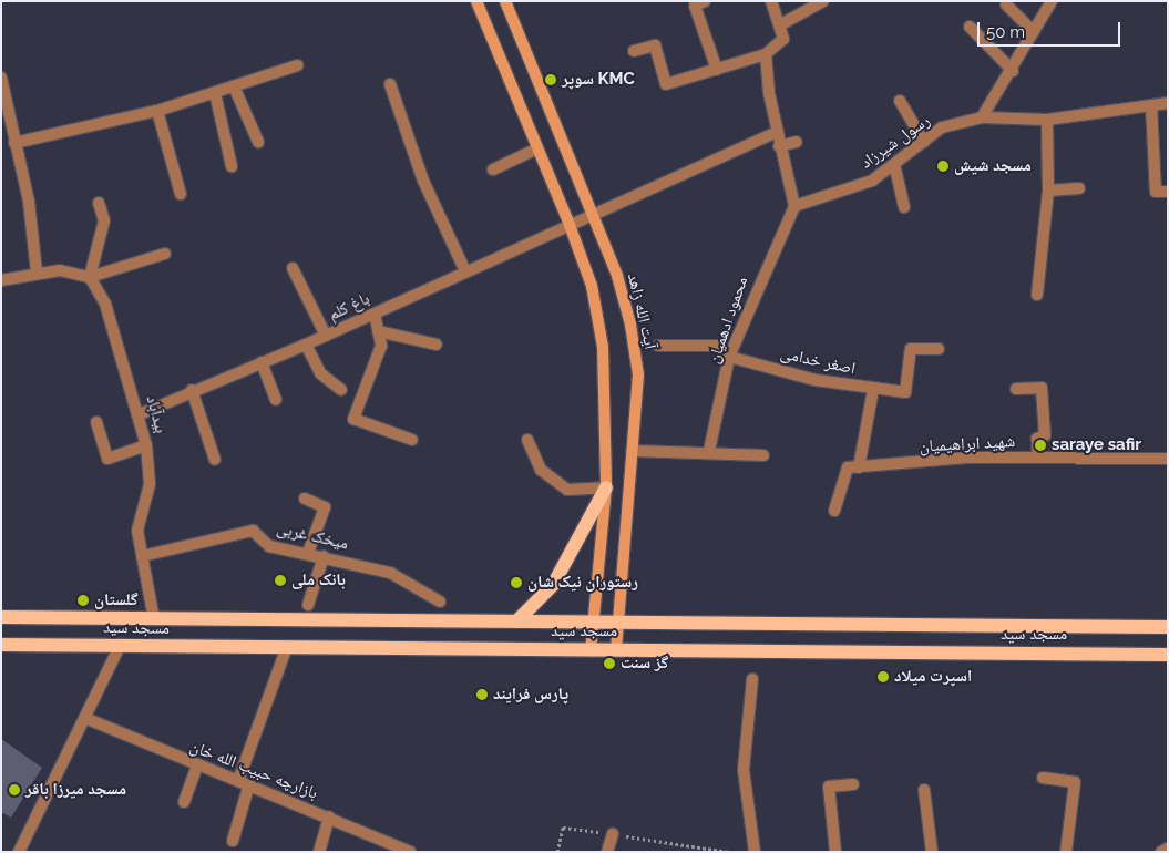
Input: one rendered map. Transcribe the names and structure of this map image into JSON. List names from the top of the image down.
{
  "streets": {
    "main road": ["آیت الله زاهد", "مسجد سید"],
    "street": [
      "رسول شیرزاد",
      "باغ کلم",
      "محمود ادهمیان",
      "اصغر خدامی",
      "بیدآباد",
      "شهید ابراهیمیان",
      "میخک غربی",
      "بازارچه حبیب الله خان"
    ]
  },
  "crossings": [
    ["رسول شیرزاد", "محمود ادهمیان"],
    ["باغ کلم", "آیت الله زاهد"],
    ["باغ کلم", "بیدآباد"],
    ["آیت الله زاهد", "مسجد سید"],
    ["محمود ادهمیان", "اصغر خدامی"],
    ["بیدآباد", "میخک غربی"],
    ["بیدآباد", "مسجد سید"]
  ],
  "places": [
    "سوپر KMC",
    "مسجد شیش",
    "saraye safir",
    "بانک ملی",
    "رستوران نیک شان",
    "گلستان",
    "گز سنت",
    "اسپرت میلاد",
    "پارس فرایند",
    "مسجد میرزا باقر"
  ],
  "scale_bar": "50 m"
}
